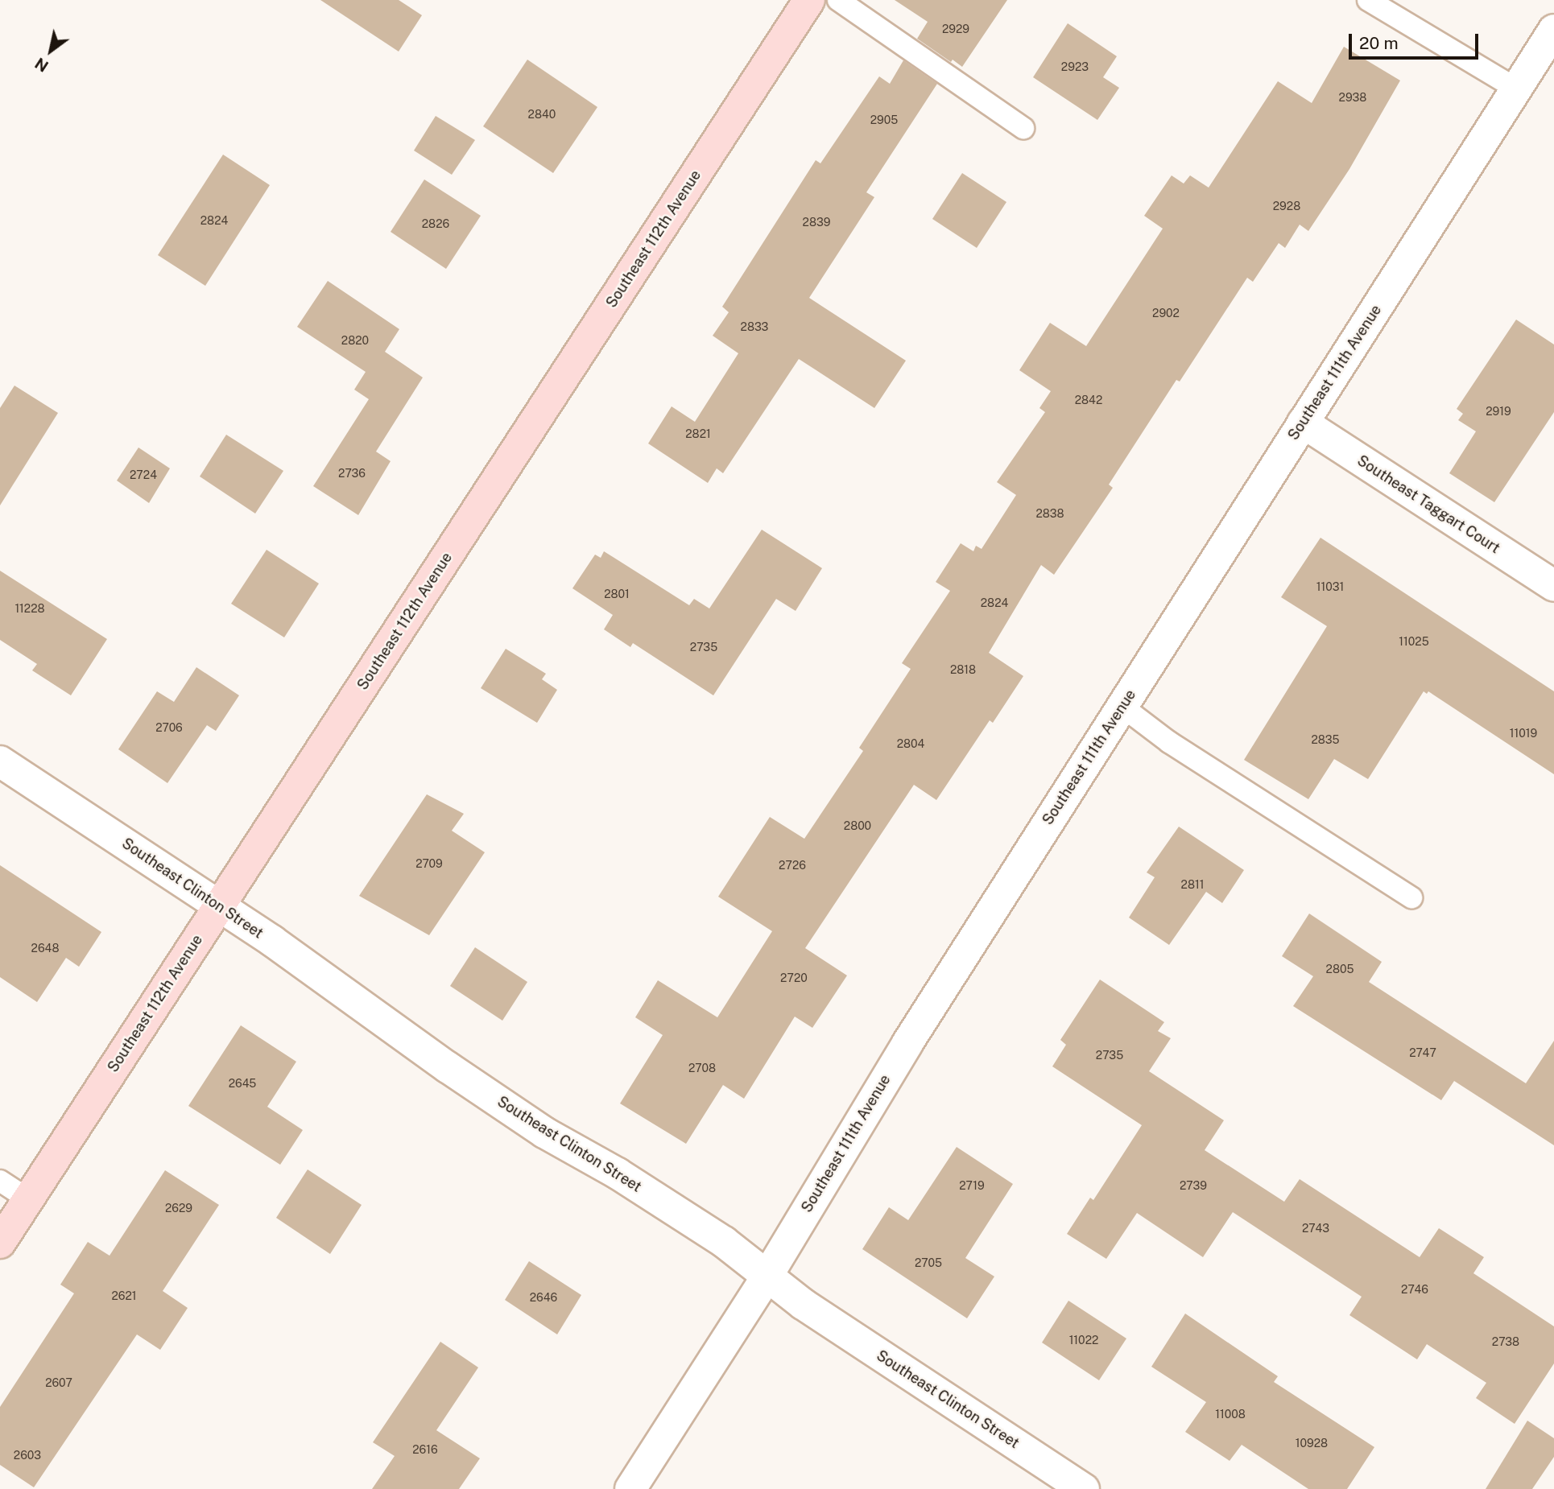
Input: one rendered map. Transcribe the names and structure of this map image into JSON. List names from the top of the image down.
{
  "streets": {
    "main road": ["Southeast 112th Avenue"],
    "street": ["Southeast 111th Avenue", "Southeast Taggart Court", "Southeast Clinton Street"]
  },
  "crossings": [
    ["Southeast 112th Avenue", "Southeast Clinton Street"],
    ["Southeast 111th Avenue", "Southeast Taggart Court"],
    ["Southeast 111th Avenue", "Southeast Clinton Street"]
  ],
  "house_numbers": [
    "2929",
    "2923",
    "2938",
    "2840",
    "2905",
    "2928",
    "2824",
    "2839",
    "2826",
    "2902",
    "2833",
    "2820",
    "2842",
    "2919",
    "2821",
    "2736",
    "2724",
    "2838",
    "11031",
    "2801",
    "2824",
    "11228",
    "11025",
    "2735",
    "2818",
    "2706",
    "11019",
    "2835",
    "2804",
    "2800",
    "2709",
    "2726",
    "2811",
    "2648",
    "2805",
    "2720",
    "2747",
    "2735",
    "2708",
    "2645",
    "2719",
    "2739",
    "2629",
    "2743",
    "2705",
    "2746",
    "2621",
    "2646",
    "11022",
    "2738",
    "2607",
    "11008",
    "10928",
    "2616",
    "2603"
  ],
  "scale_bar": "20 m",
  "north": "bottom left"
}
